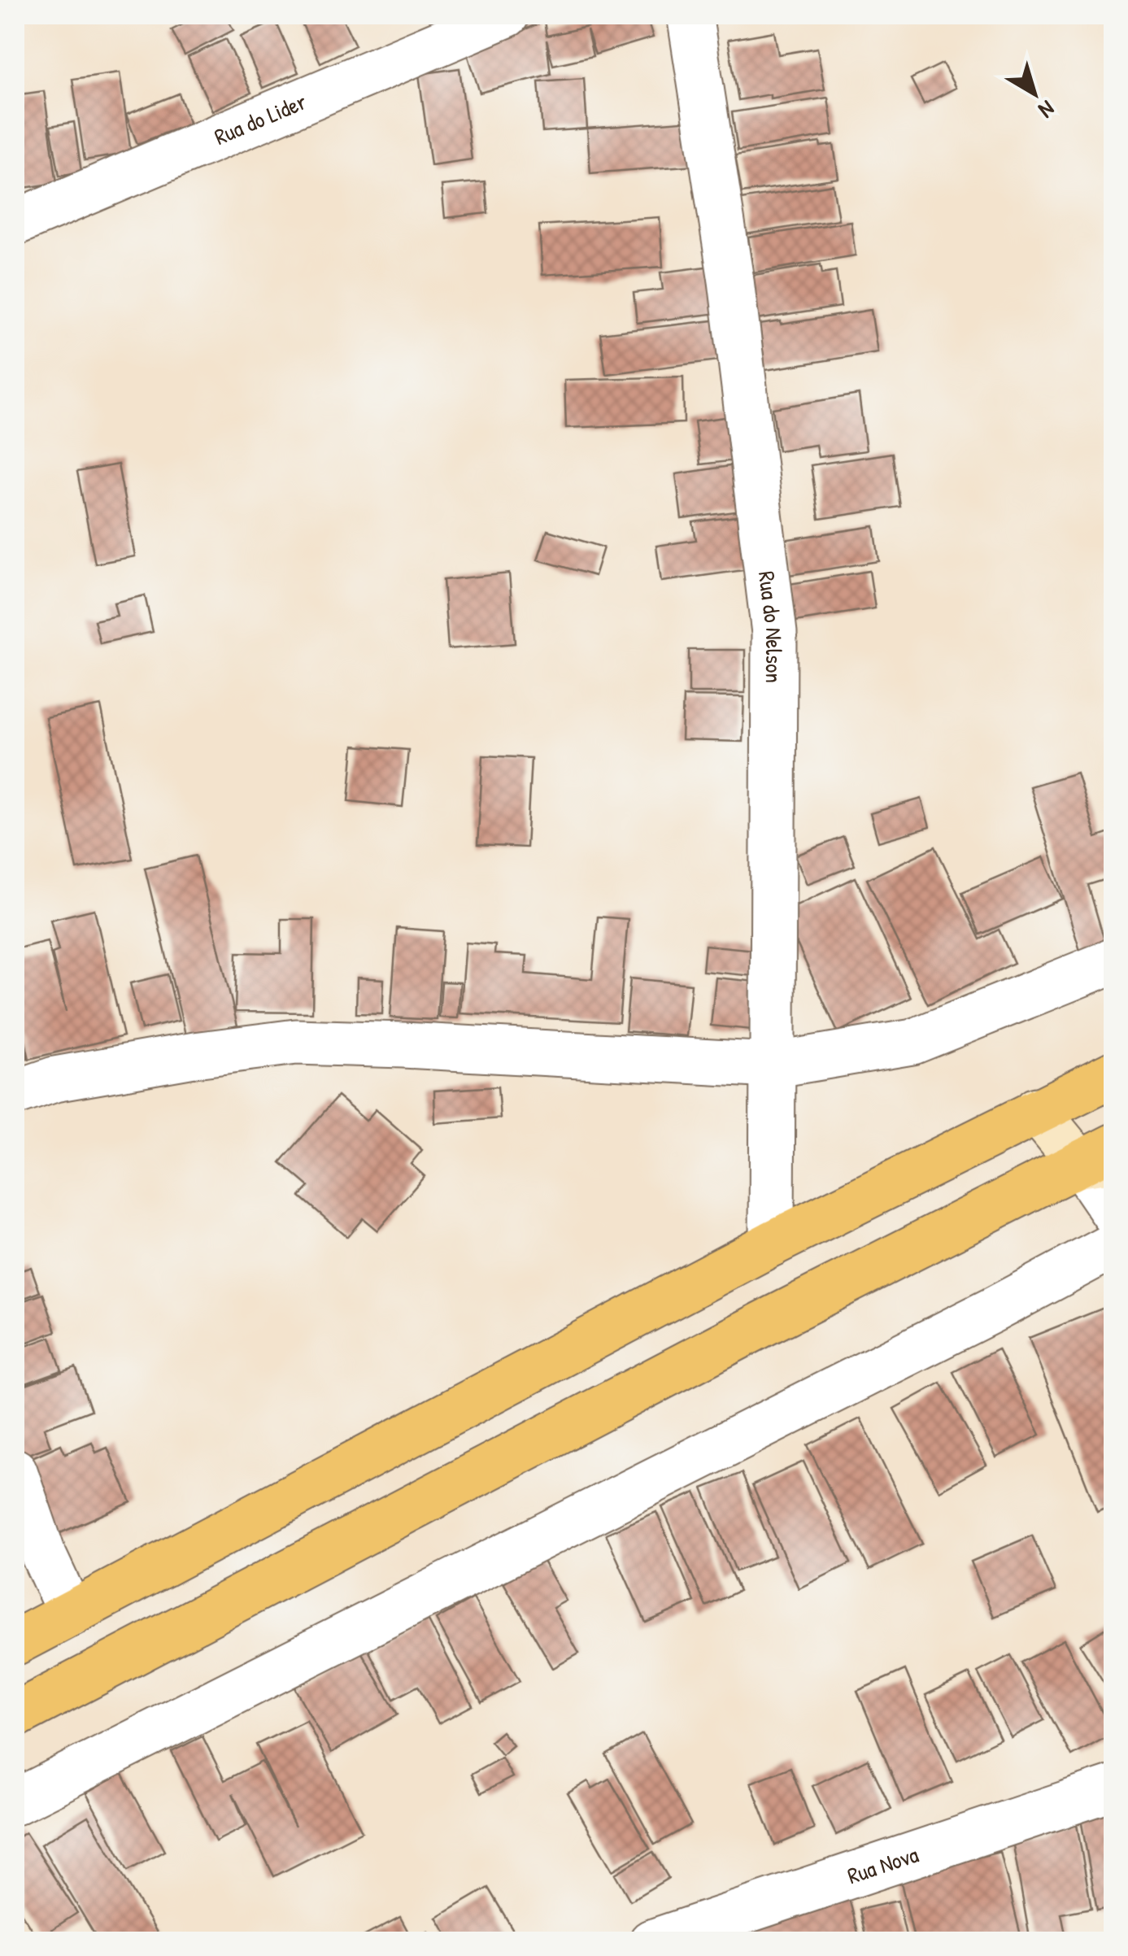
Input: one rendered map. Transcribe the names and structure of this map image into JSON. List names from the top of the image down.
{
  "streets": {
    "street": ["Rua do Lider", "Rua do Nelson", "Rua Nova"]
  },
  "north": "bottom right"
}
